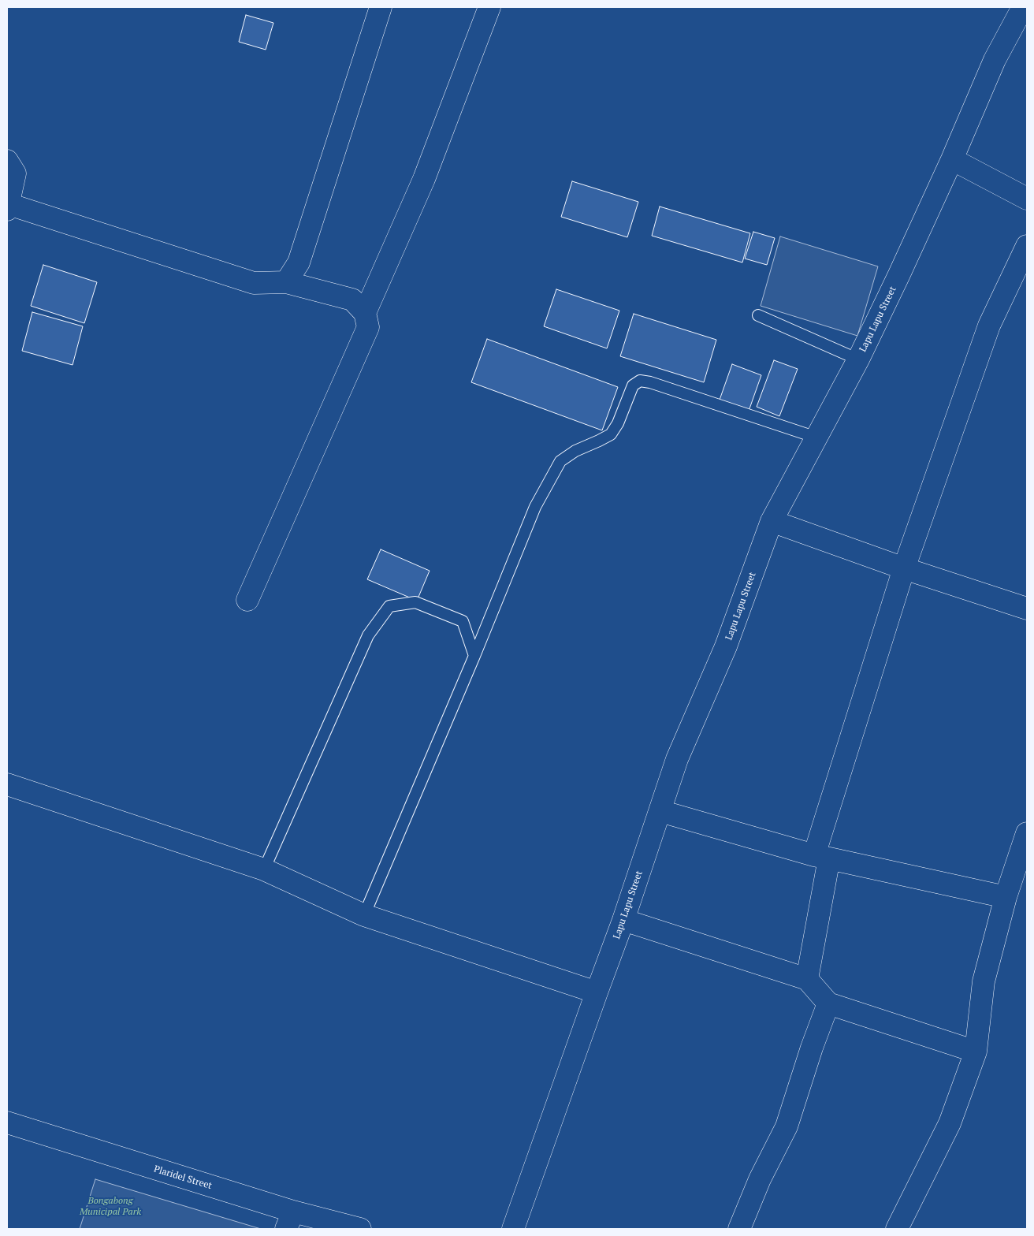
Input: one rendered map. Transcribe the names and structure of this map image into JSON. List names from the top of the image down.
{
  "streets": {
    "street": ["Lapu Lapu Street", "Plaridel Street"]
  },
  "parks": ["Bongabong Municipal Park"]
}
